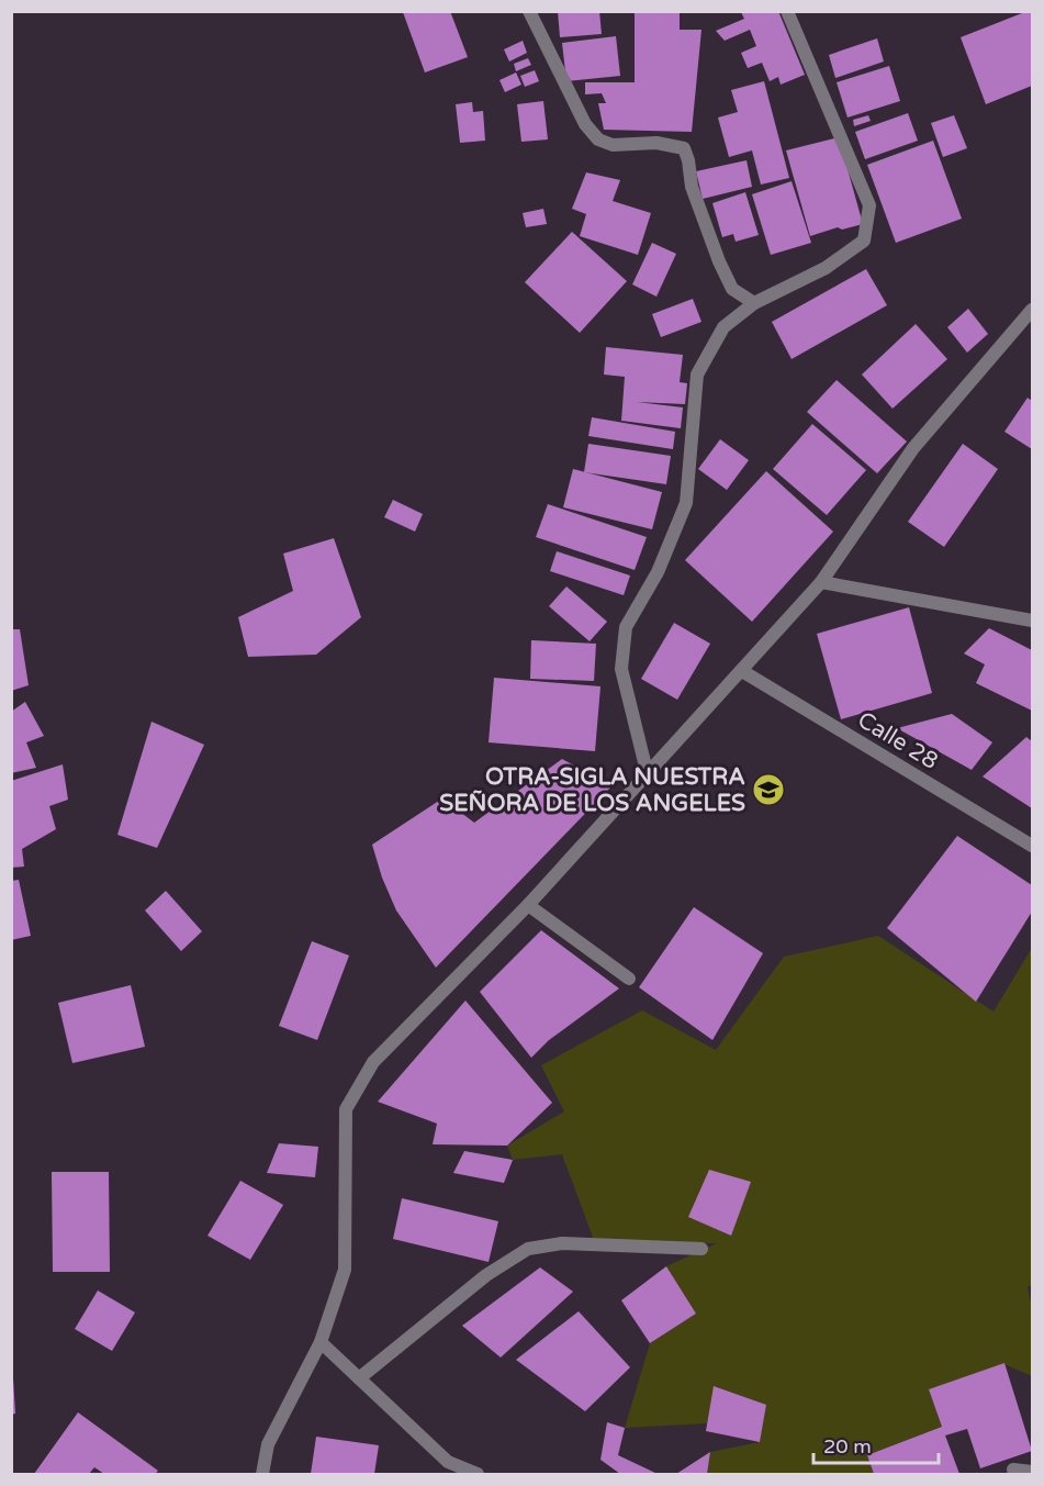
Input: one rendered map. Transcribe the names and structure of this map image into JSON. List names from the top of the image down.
{
  "streets": {
    "street": ["Calle 28"]
  },
  "places": {
    "school or university": ["OTRA-SIGLA NUESTRA SEÑORA DE LOS ANGELES"]
  },
  "scale_bar": "20 m"
}
